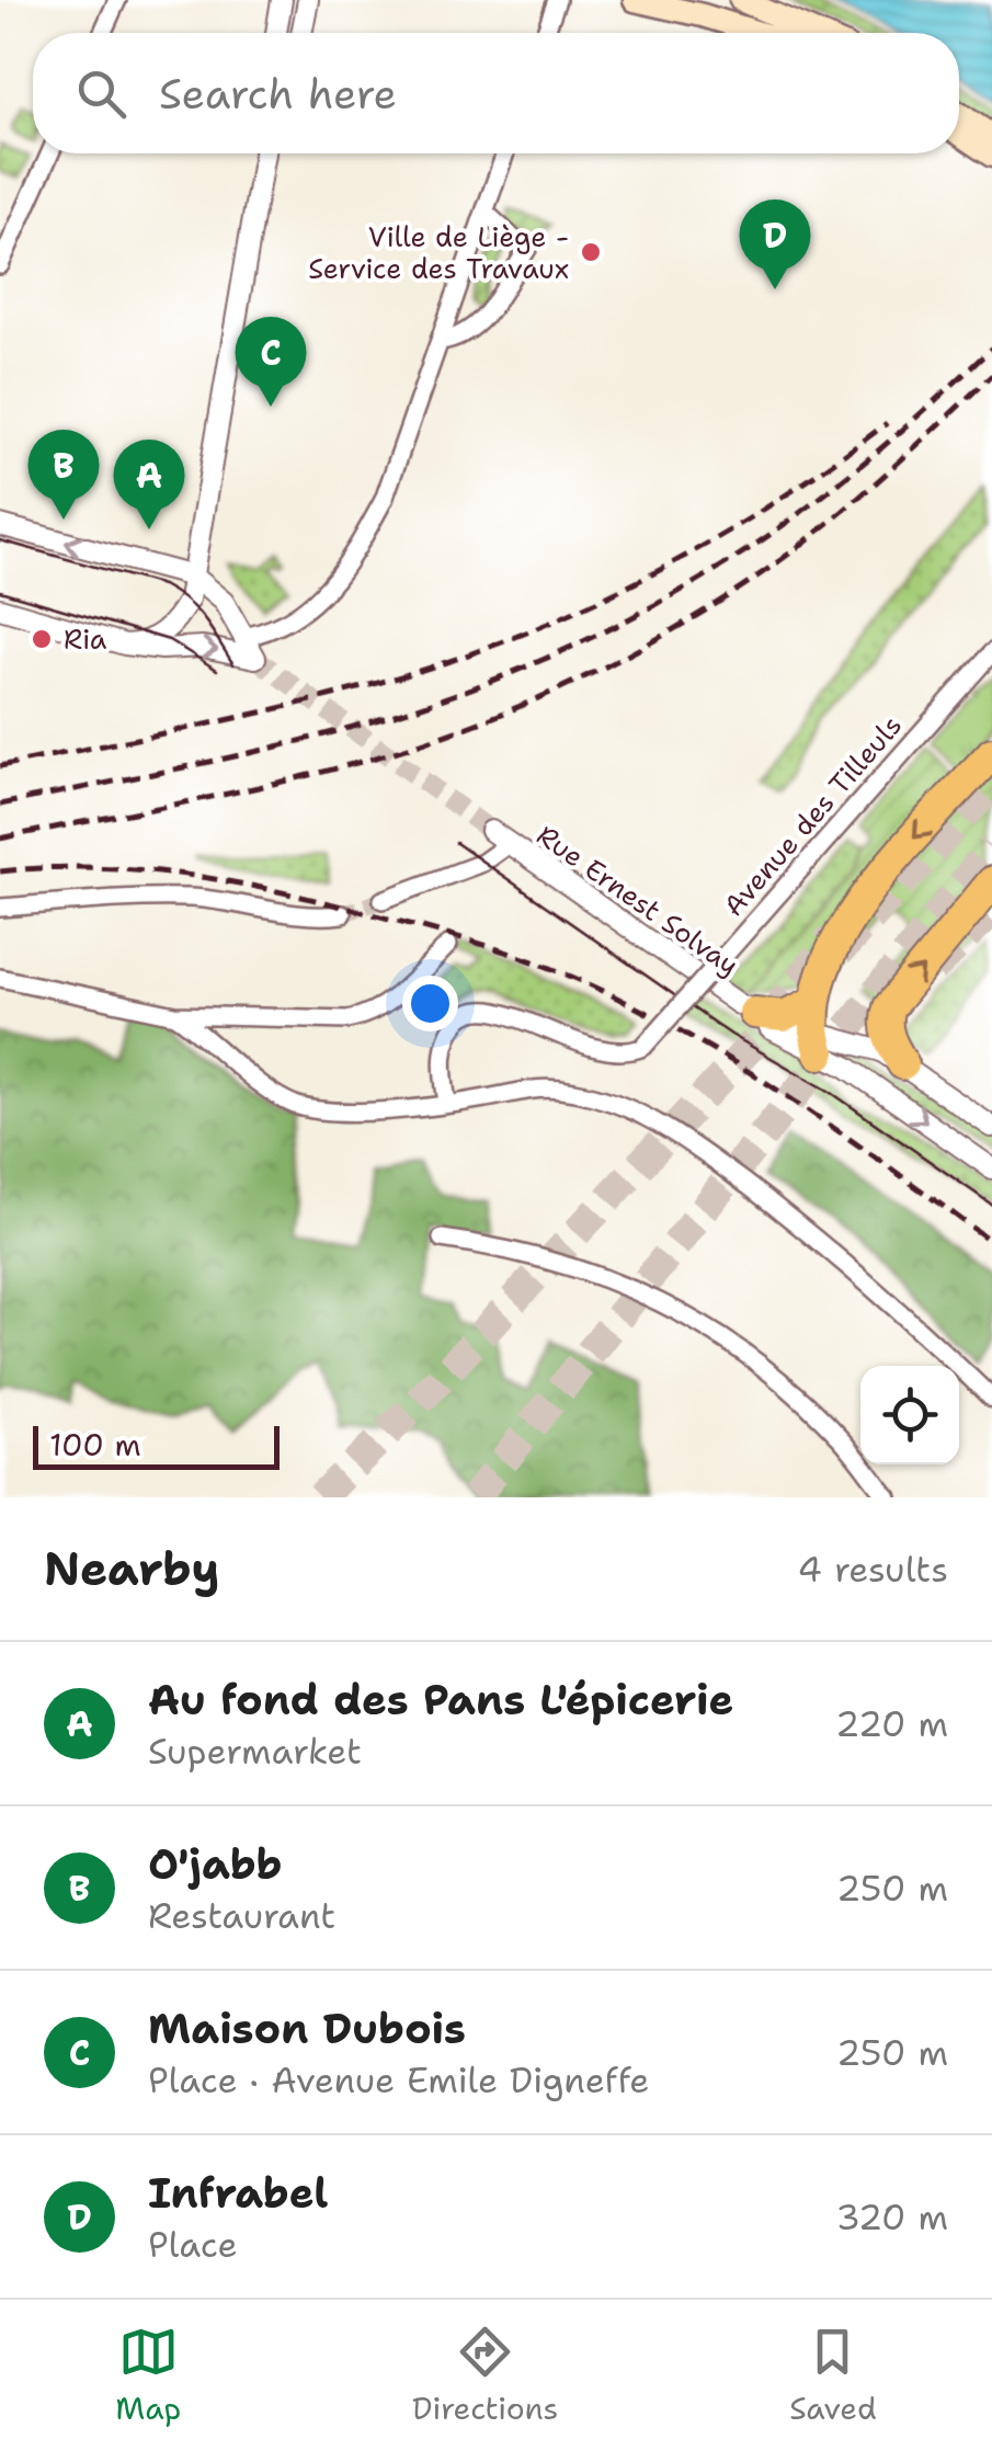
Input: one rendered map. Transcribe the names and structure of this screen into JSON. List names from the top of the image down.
{
  "streets": {
    "street": ["Avenue des Tilleuls", "Rue Ernest Solvay"]
  },
  "places": ["Ville de Liège - Service des Travaux", "Ria"],
  "scale_bar": "100 m",
  "page": {
    "search": "Search here",
    "pins": [
      "D",
      "C",
      "B",
      "A"
    ],
    "scale": "100 m",
    "heading": ["Nearby", "4 results"],
    "list": [
      {
        "mark": "A",
        "name": "Au fond des Pans L'épicerie",
        "note": "Supermarket",
        "value": "220 m"
      },
      {
        "mark": "B",
        "name": "O'jabb",
        "note": "Restaurant",
        "value": "250 m"
      },
      {
        "mark": "C",
        "name": "Maison Dubois",
        "note": "Place · Avenue Emile Digneffe",
        "value": "250 m"
      },
      {
        "mark": "D",
        "name": "Infrabel",
        "note": "Place",
        "value": "320 m"
      }
    ],
    "nav": ["Map", "Directions", "Saved"]
  }
}
